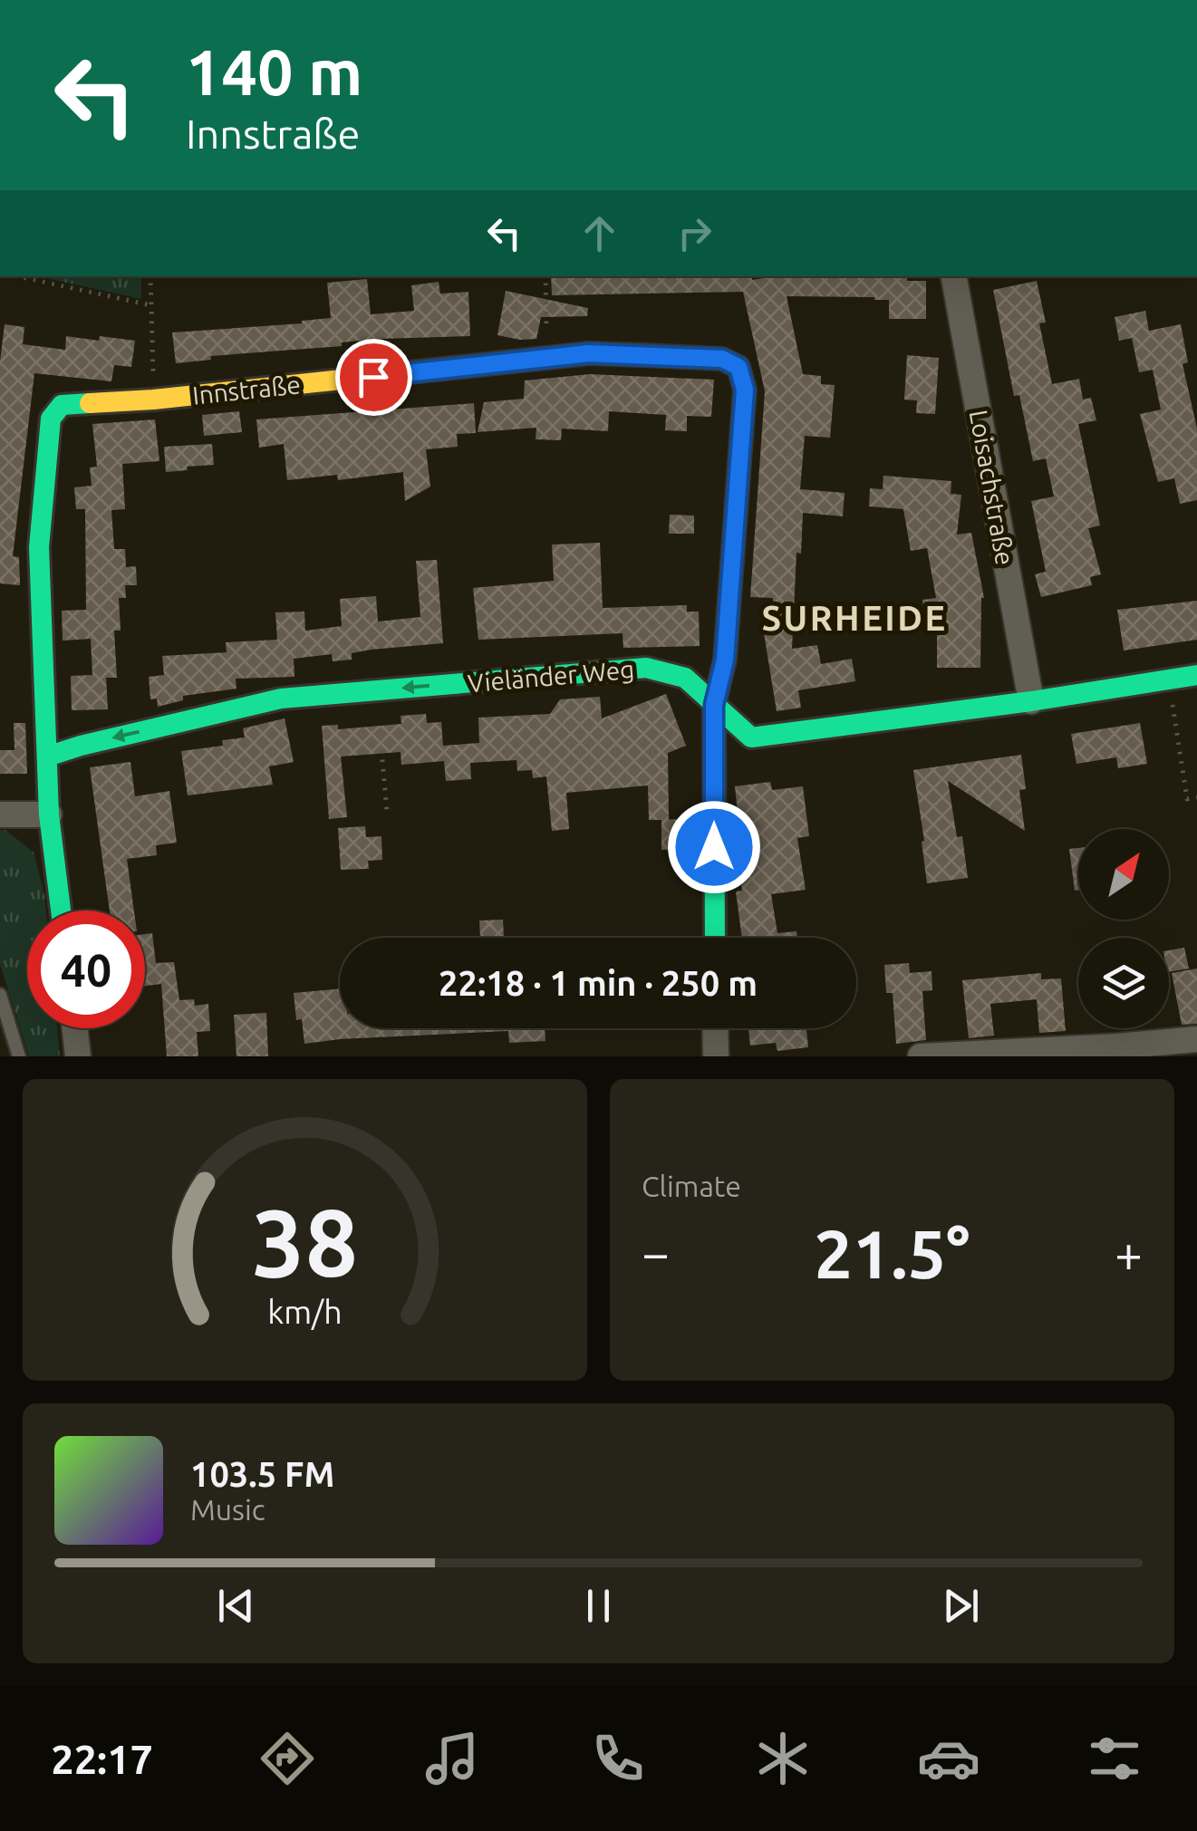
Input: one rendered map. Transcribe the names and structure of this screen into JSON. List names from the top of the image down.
{
  "streets": {
    "street": ["Innstraße", "Loisachstraße", "Vieländer Weg"]
  },
  "crossings": [
    ["Innstraße", "Vieländer Weg"],
    ["Loisachstraße", "Vieländer Weg"]
  ],
  "one_way": ["Vieländer Weg"],
  "districts": ["SURHEIDE"],
  "north": "top right",
  "page": {
    "turn": ["140 m", "Innstraße"],
    "limit": "40",
    "trip": "22:18 · 1 min · 250 m",
    "tile": "Climate",
    "heat": ["−", "21.5°", "+"],
    "song": ["103.5 FM", "Music"],
    "tabs": "22:17",
    "gauge": ["38", "km/h"]
  }
}
